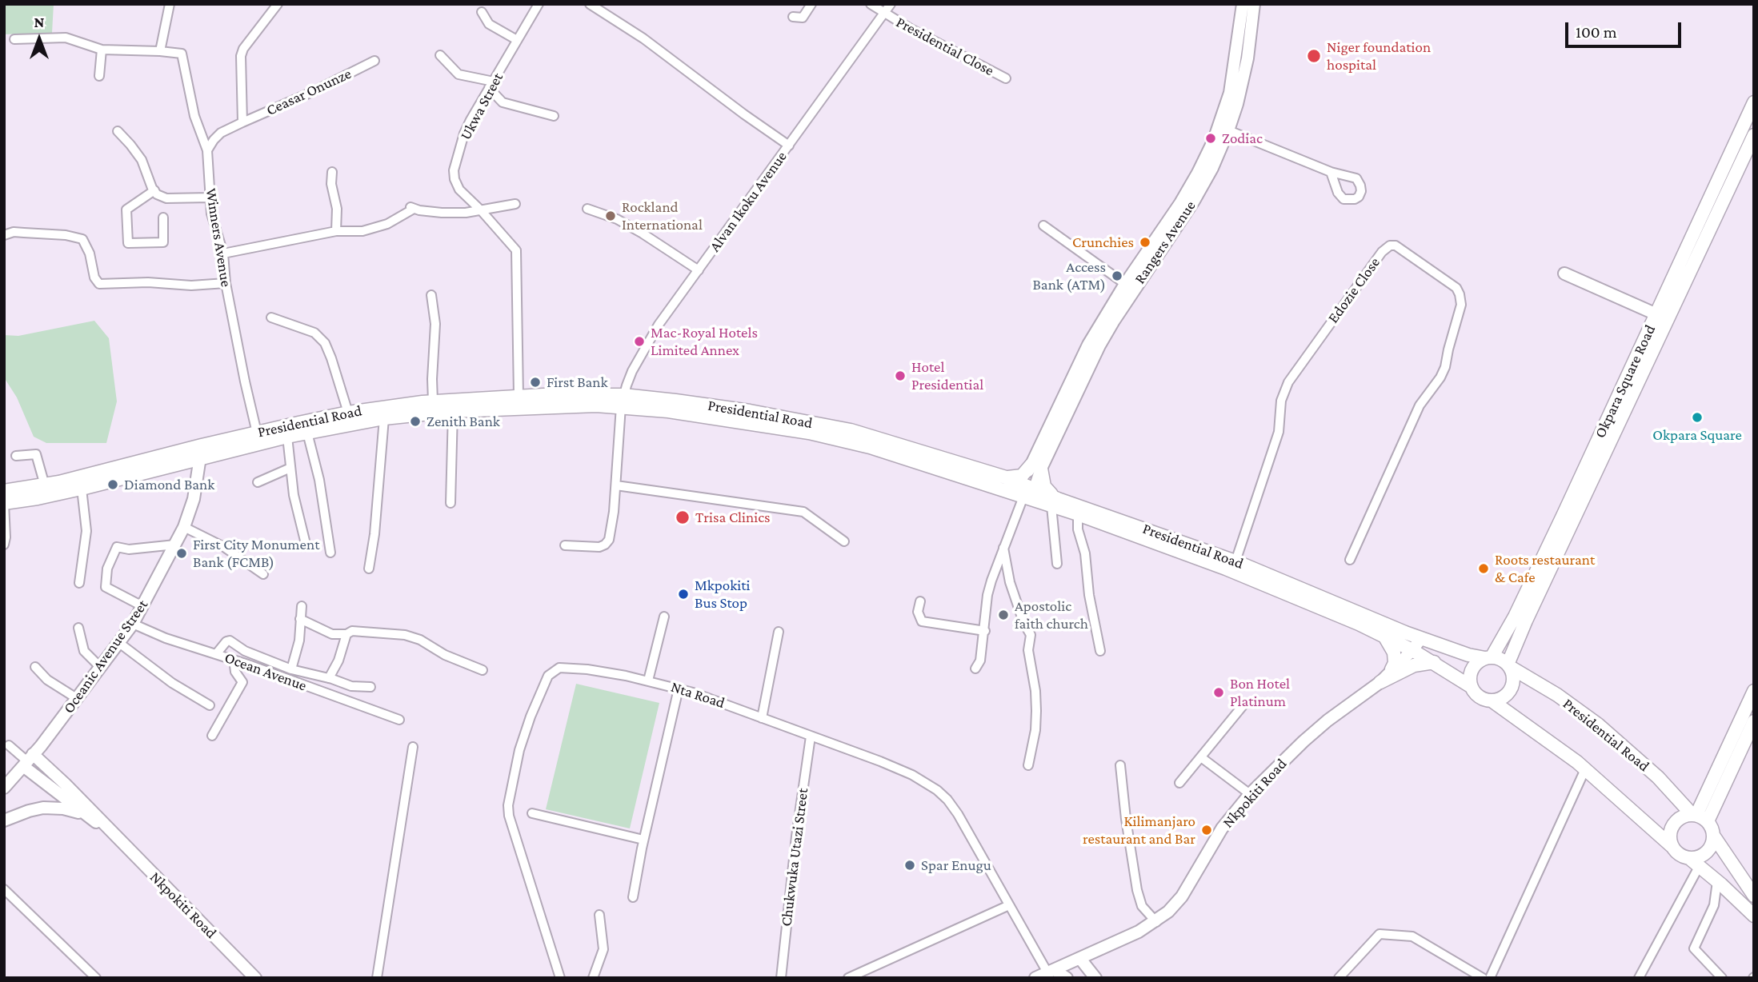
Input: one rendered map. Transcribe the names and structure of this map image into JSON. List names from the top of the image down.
{
  "streets": {
    "main road": [
      "Rangers Avenue",
      "Okpara Square Road",
      "Presidential Road",
      "Oceanic Avenue Street",
      "Nkpokiti Road"
    ],
    "street": [
      "Presidential Close",
      "Ceasar Onunze",
      "Ukwa Street",
      "Alvan Ikoku Avenue",
      "Winners Avenue",
      "Edozie Close",
      "Ocean Avenue",
      "Nta Road",
      "Chukwuka Utazi Street"
    ]
  },
  "crossings": [
    ["Presidential Close", "Alvan Ikoku Avenue"],
    ["Ukwa Street", "Presidential Road"],
    ["Alvan Ikoku Avenue", "Presidential Road"],
    ["Winners Avenue", "Presidential Road"],
    ["Edozie Close", "Presidential Road"],
    ["Okpara Square Road", "Presidential Road"],
    ["Presidential Road", "Oceanic Avenue Street"],
    ["Presidential Road", "Nkpokiti Road"],
    ["Oceanic Avenue Street", "Ocean Avenue"],
    ["Nta Road", "Nkpokiti Road"],
    ["Nta Road", "Chukwuka Utazi Street"]
  ],
  "places": [
    "Niger foundation hospital",
    "Zodiac",
    "Rockland International",
    "Crunchies",
    "Access Bank (ATM)",
    "Mac-Royal Hotels Limited Annex",
    "Hotel Presidential",
    "First Bank",
    "Okpara Square",
    "Zenith Bank",
    "Diamond Bank",
    "Trisa Clinics",
    "First City Monument Bank (FCMB)",
    "Roots restaurant & Cafe",
    "Mkpokiti Bus Stop",
    "Apostolic faith church",
    "Bon Hotel Platinum",
    "Kilimanjaro restaurant and Bar",
    "Spar Enugu"
  ],
  "scale_bar": "100 m",
  "north": "top"
}
